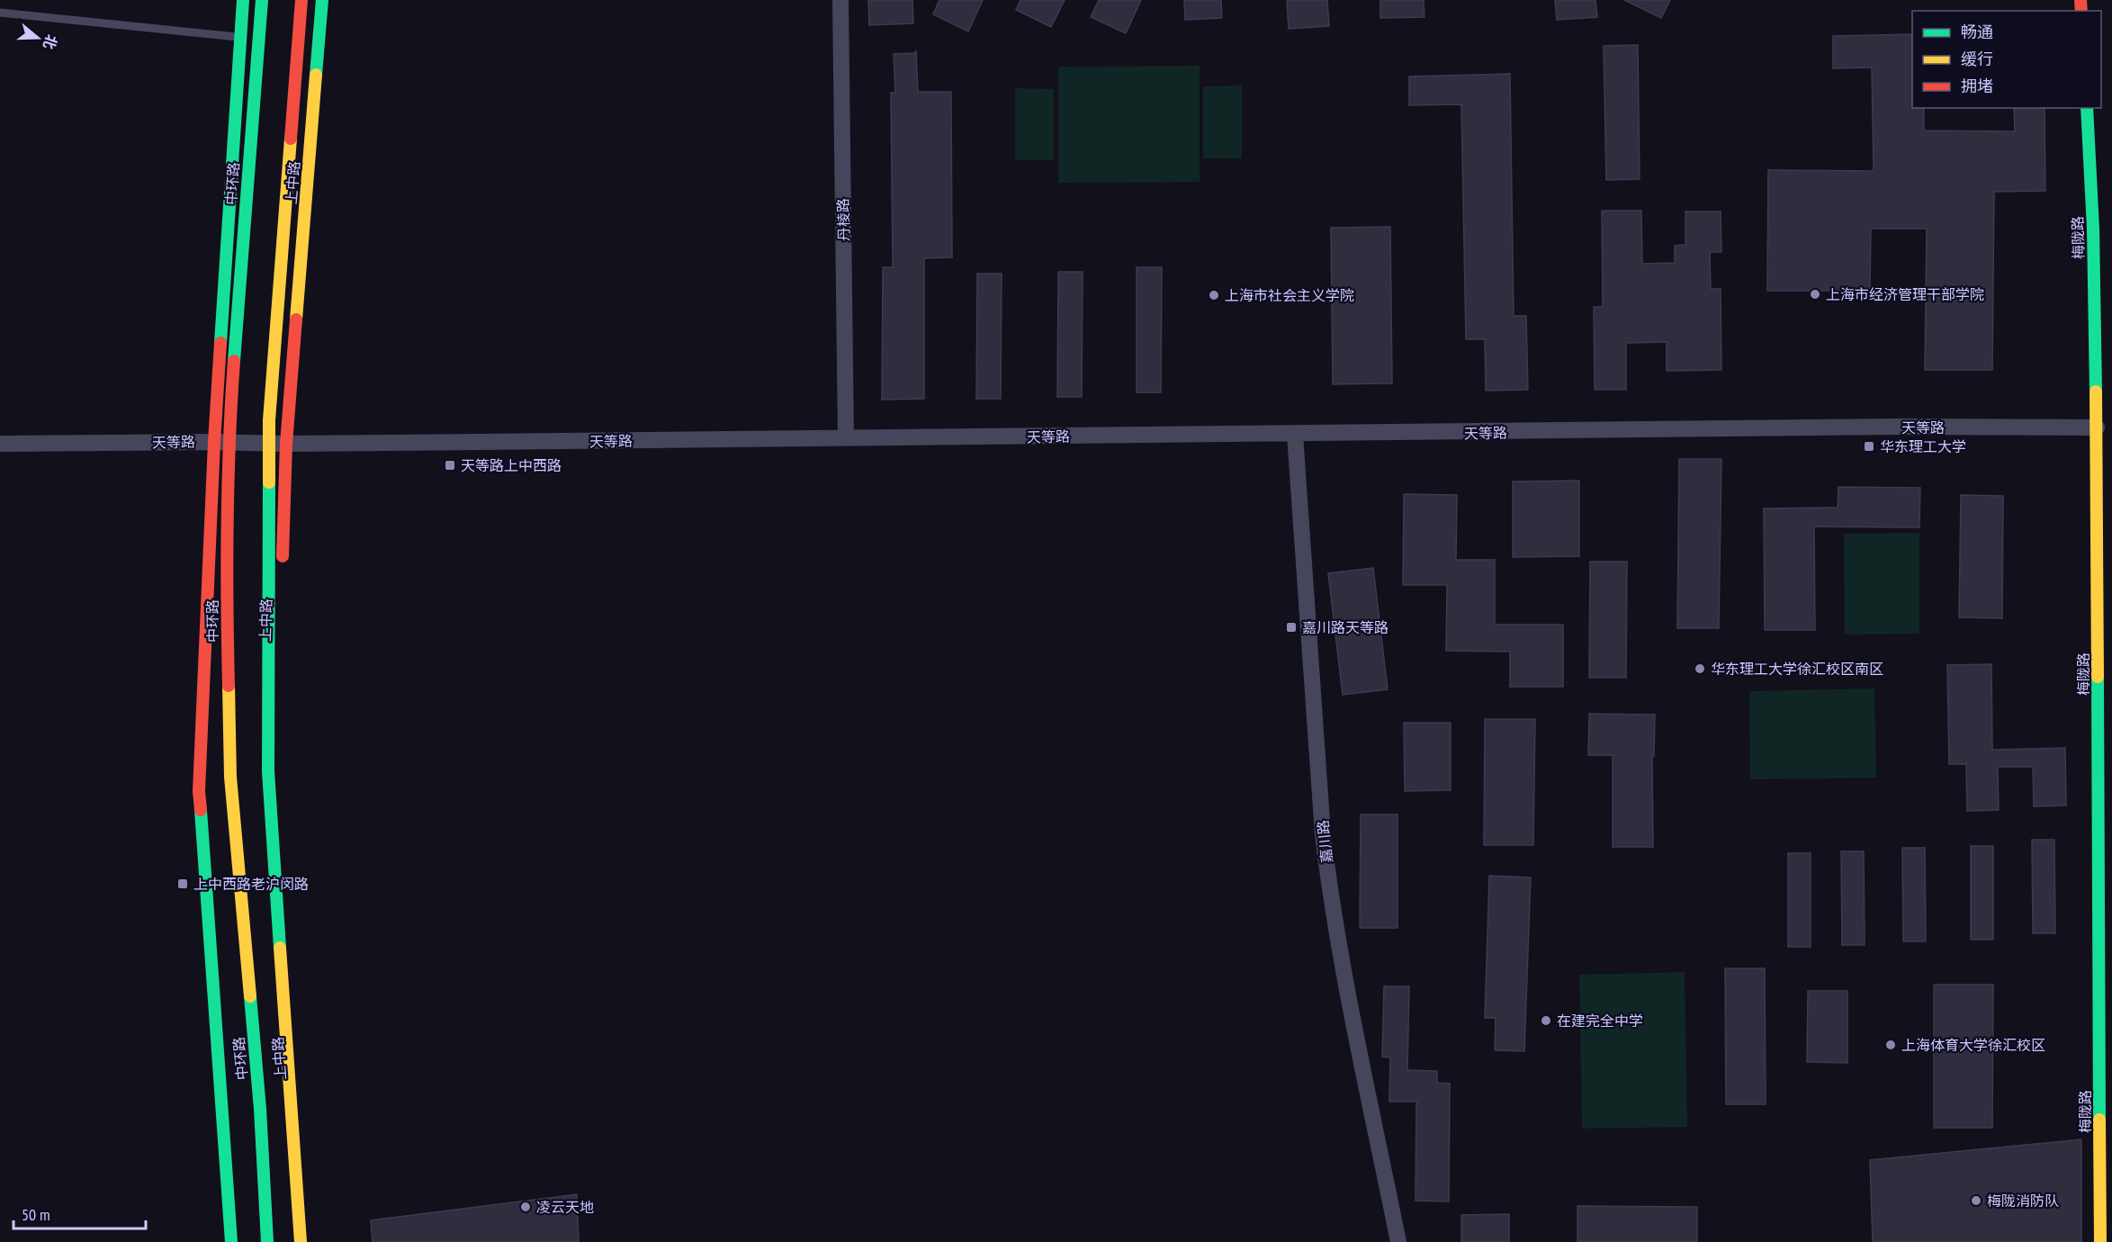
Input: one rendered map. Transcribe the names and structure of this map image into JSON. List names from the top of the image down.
{
  "streets": {
    "main road": ["上中路", "中环路", "梅陇路"],
    "street": ["丹棱路", "天等路", "嘉川路"]
  },
  "crossings": [
    ["上中路", "天等路"],
    ["丹棱路", "天等路"],
    ["梅陇路", "天等路"],
    ["天等路", "嘉川路"]
  ],
  "places": {
    "other": [
      "上海市经济管理干部学院",
      "上海市社会主义学院",
      "华东理工大学徐汇校区南区",
      "在建完全中学",
      "上海体育大学徐汇校区",
      "梅陇消防队",
      "凌云天地"
    ],
    "transit": [
      "华东理工大学",
      "天等路上中西路",
      "嘉川路天等路",
      "上中西路老沪闵路"
    ]
  },
  "legend": ["畅通", "缓行", "拥堵"],
  "scale_bar": "50 m",
  "north": "right"
}
